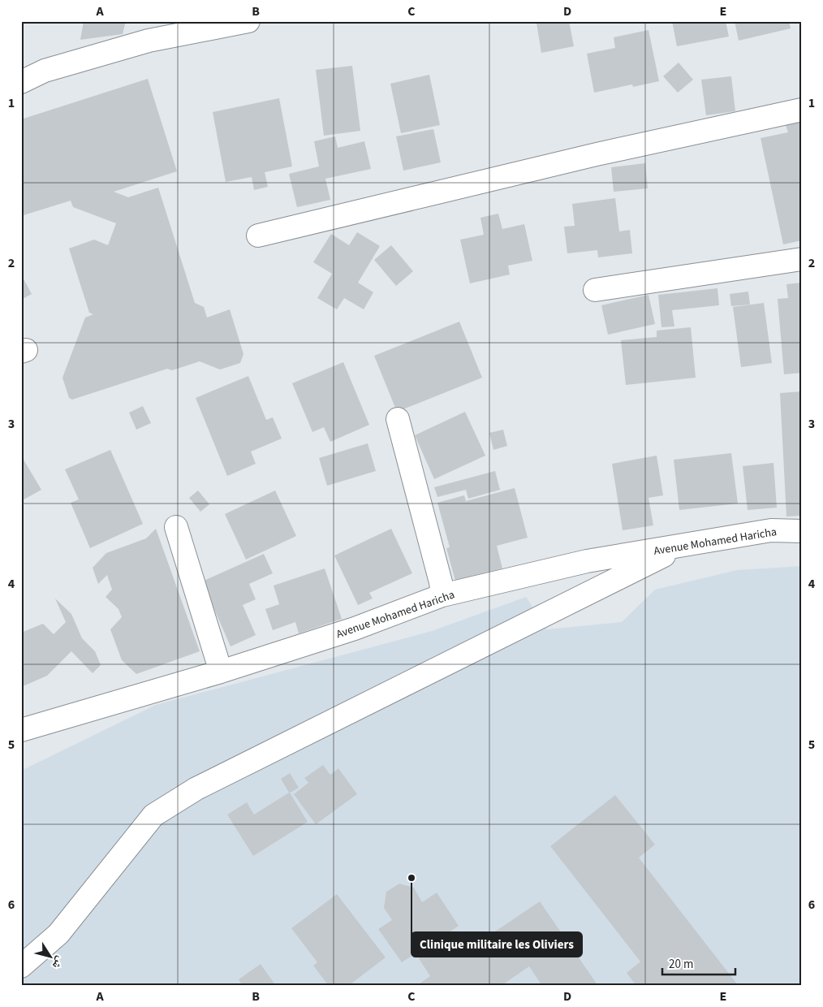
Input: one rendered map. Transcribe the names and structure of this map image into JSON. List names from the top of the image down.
{
  "streets": {
    "street": ["Avenue Mohamed Haricha"]
  },
  "places": ["Clinique militaire les Oliviers"],
  "scale_bar": "20 m",
  "north": "bottom right",
  "grid": {
    "columns": [
      "A",
      "B",
      "C",
      "D",
      "E"
    ],
    "rows": [
      "1",
      "2",
      "3",
      "4",
      "5",
      "6"
    ]
  }
}
